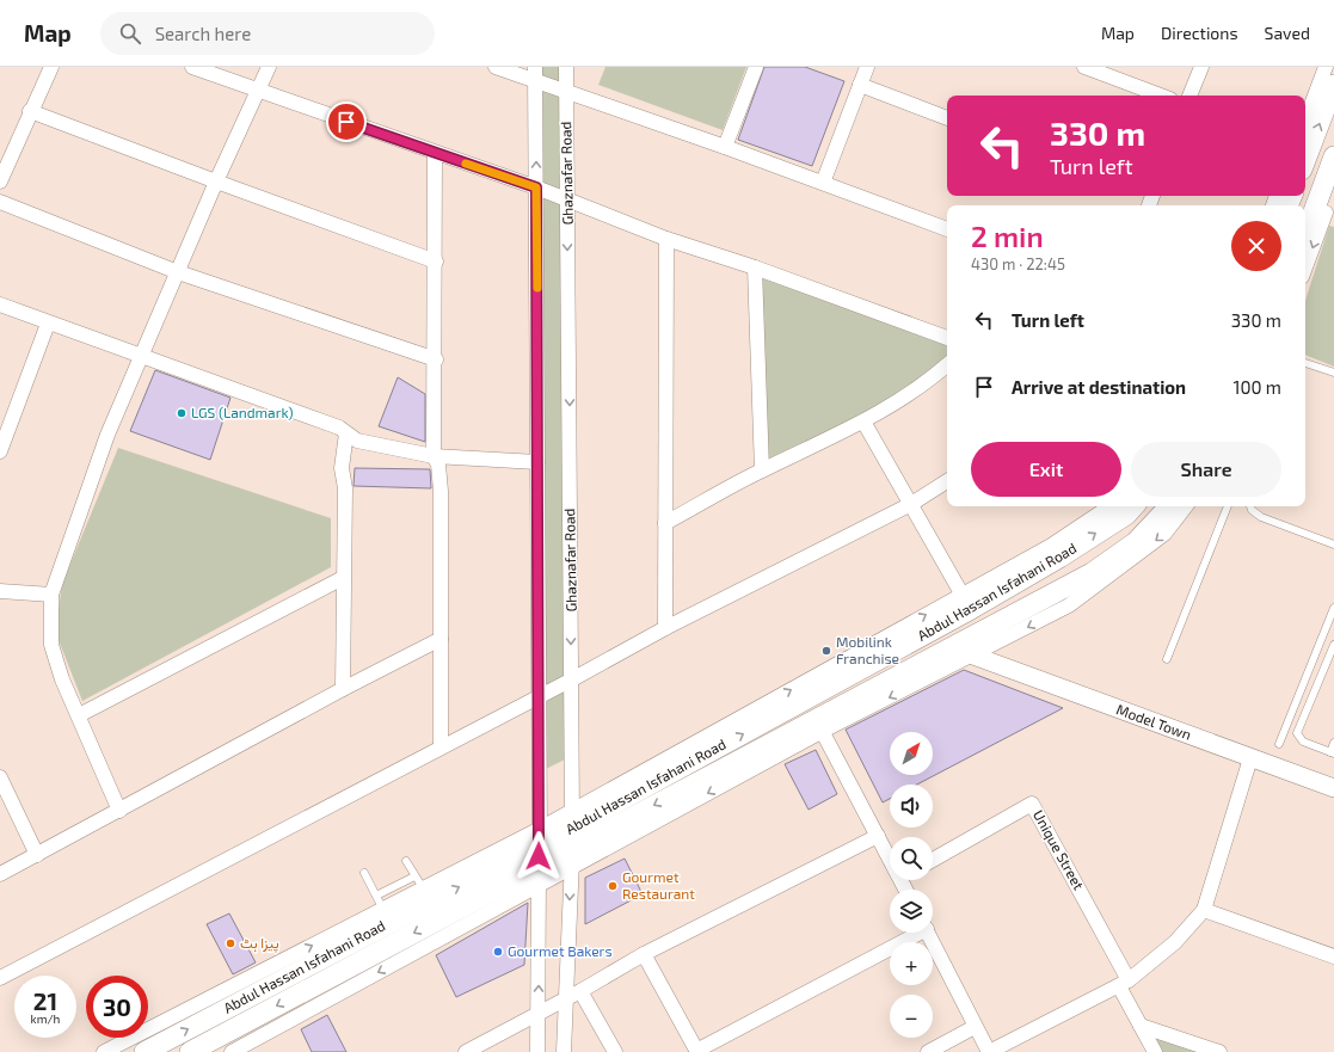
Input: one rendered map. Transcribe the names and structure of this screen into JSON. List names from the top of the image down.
{
  "streets": {
    "main road": ["Abdul Hassan Isfahani Road"],
    "street": ["Ghaznafar Road", "Model Town", "Unique Street"]
  },
  "crossings": [
    ["Ghaznafar Road", "Abdul Hassan Isfahani Road"]
  ],
  "places": [
    "LGS (Landmark)",
    "Mobilink Franchise",
    "Gourmet Restaurant",
    "پیزا ہٹ",
    "Gourmet Bakers"
  ],
  "north": "top right",
  "page": {
    "header": "Map",
    "search": "Search here",
    "nav": ["Map", "Directions", "Saved"],
    "turn": ["330 m", "Turn left"],
    "heading": ["2 min", "430 m · 22:45"],
    "list": [
      {
        "name": "Turn left",
        "value": "330 m"
      },
      {
        "name": "Arrive at destination",
        "value": "100 m"
      }
    ],
    "buttons": ["Exit", "Share"],
    "map_buttons": ["+", "−"],
    "speed": "21 km/h",
    "limit": "30"
  }
}
